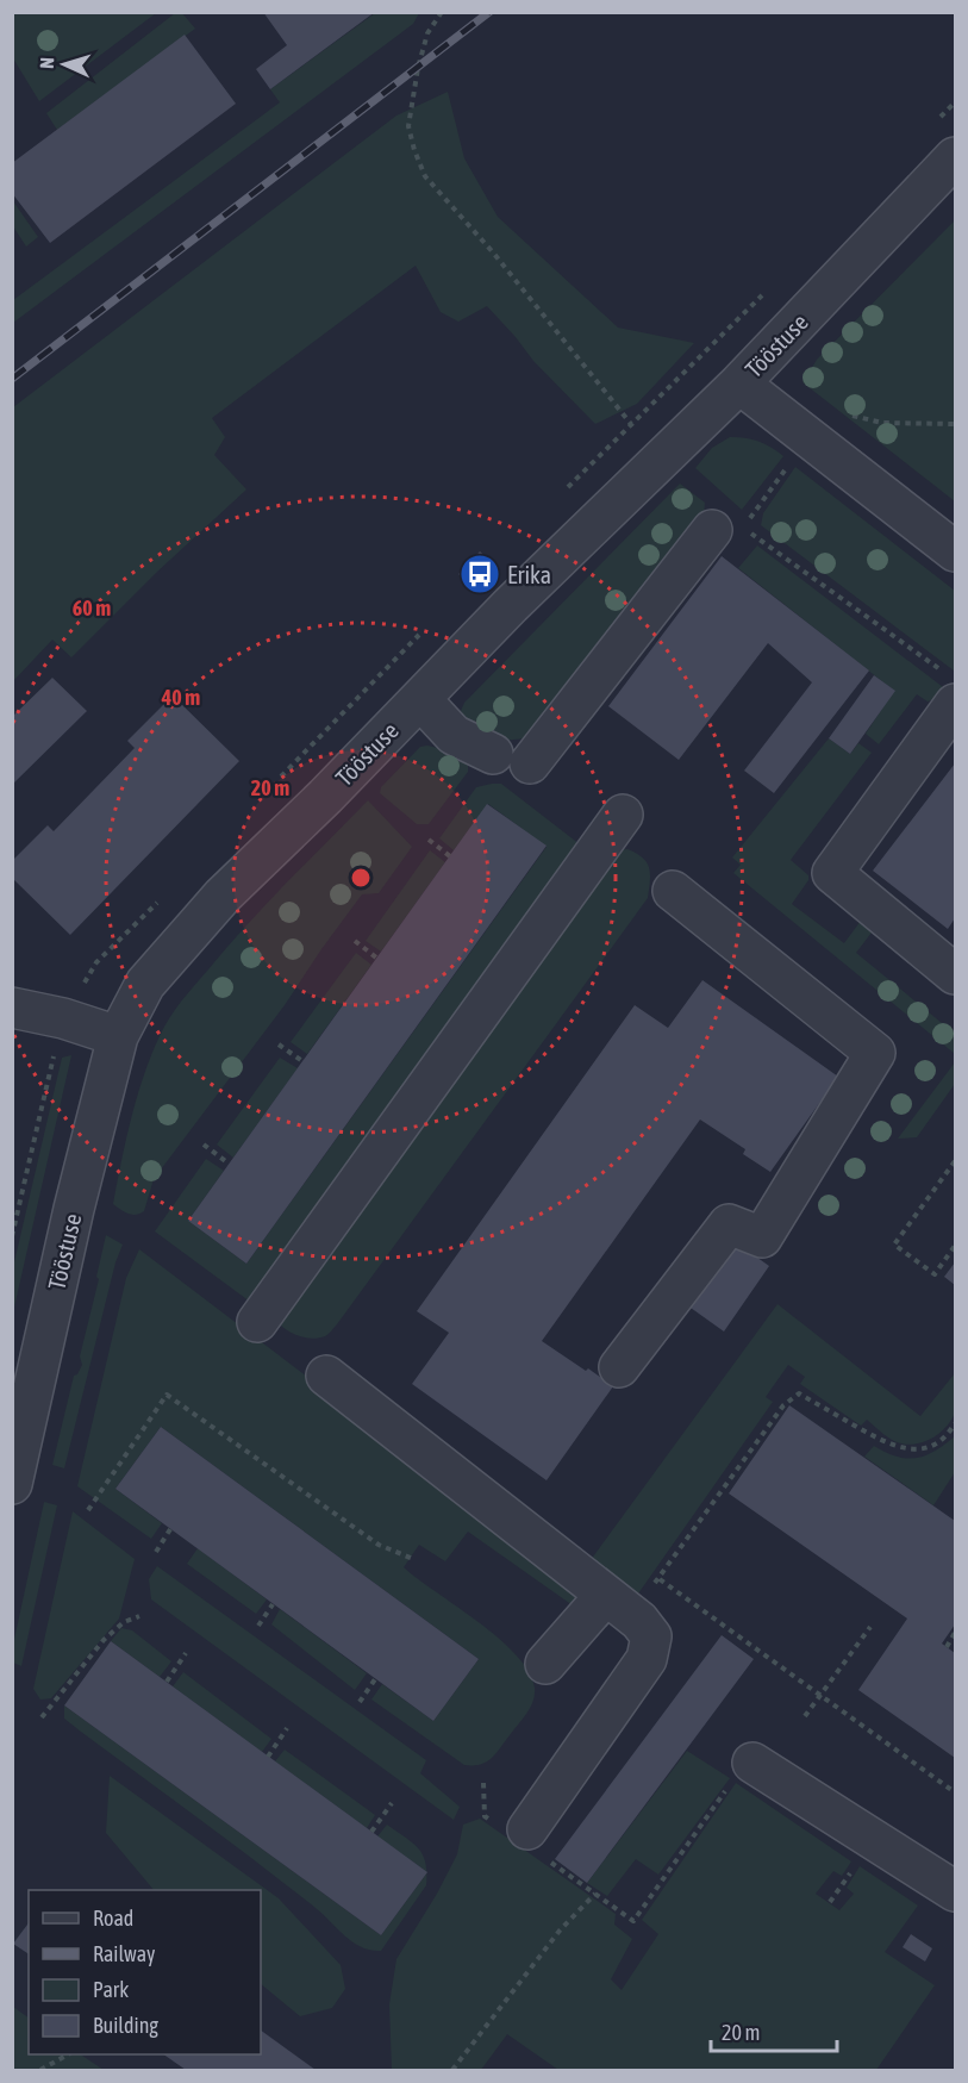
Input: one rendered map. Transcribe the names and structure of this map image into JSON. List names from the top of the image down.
{
  "streets": {
    "street": ["Tööstuse"]
  },
  "places": {
    "bus stop": ["Erika"]
  },
  "legend": [
    "Road",
    "Railway",
    "Park",
    "Building"
  ],
  "scale_bar": "20 m",
  "north": "left",
  "rings": ["60 m", "40 m", "20 m"]
}
